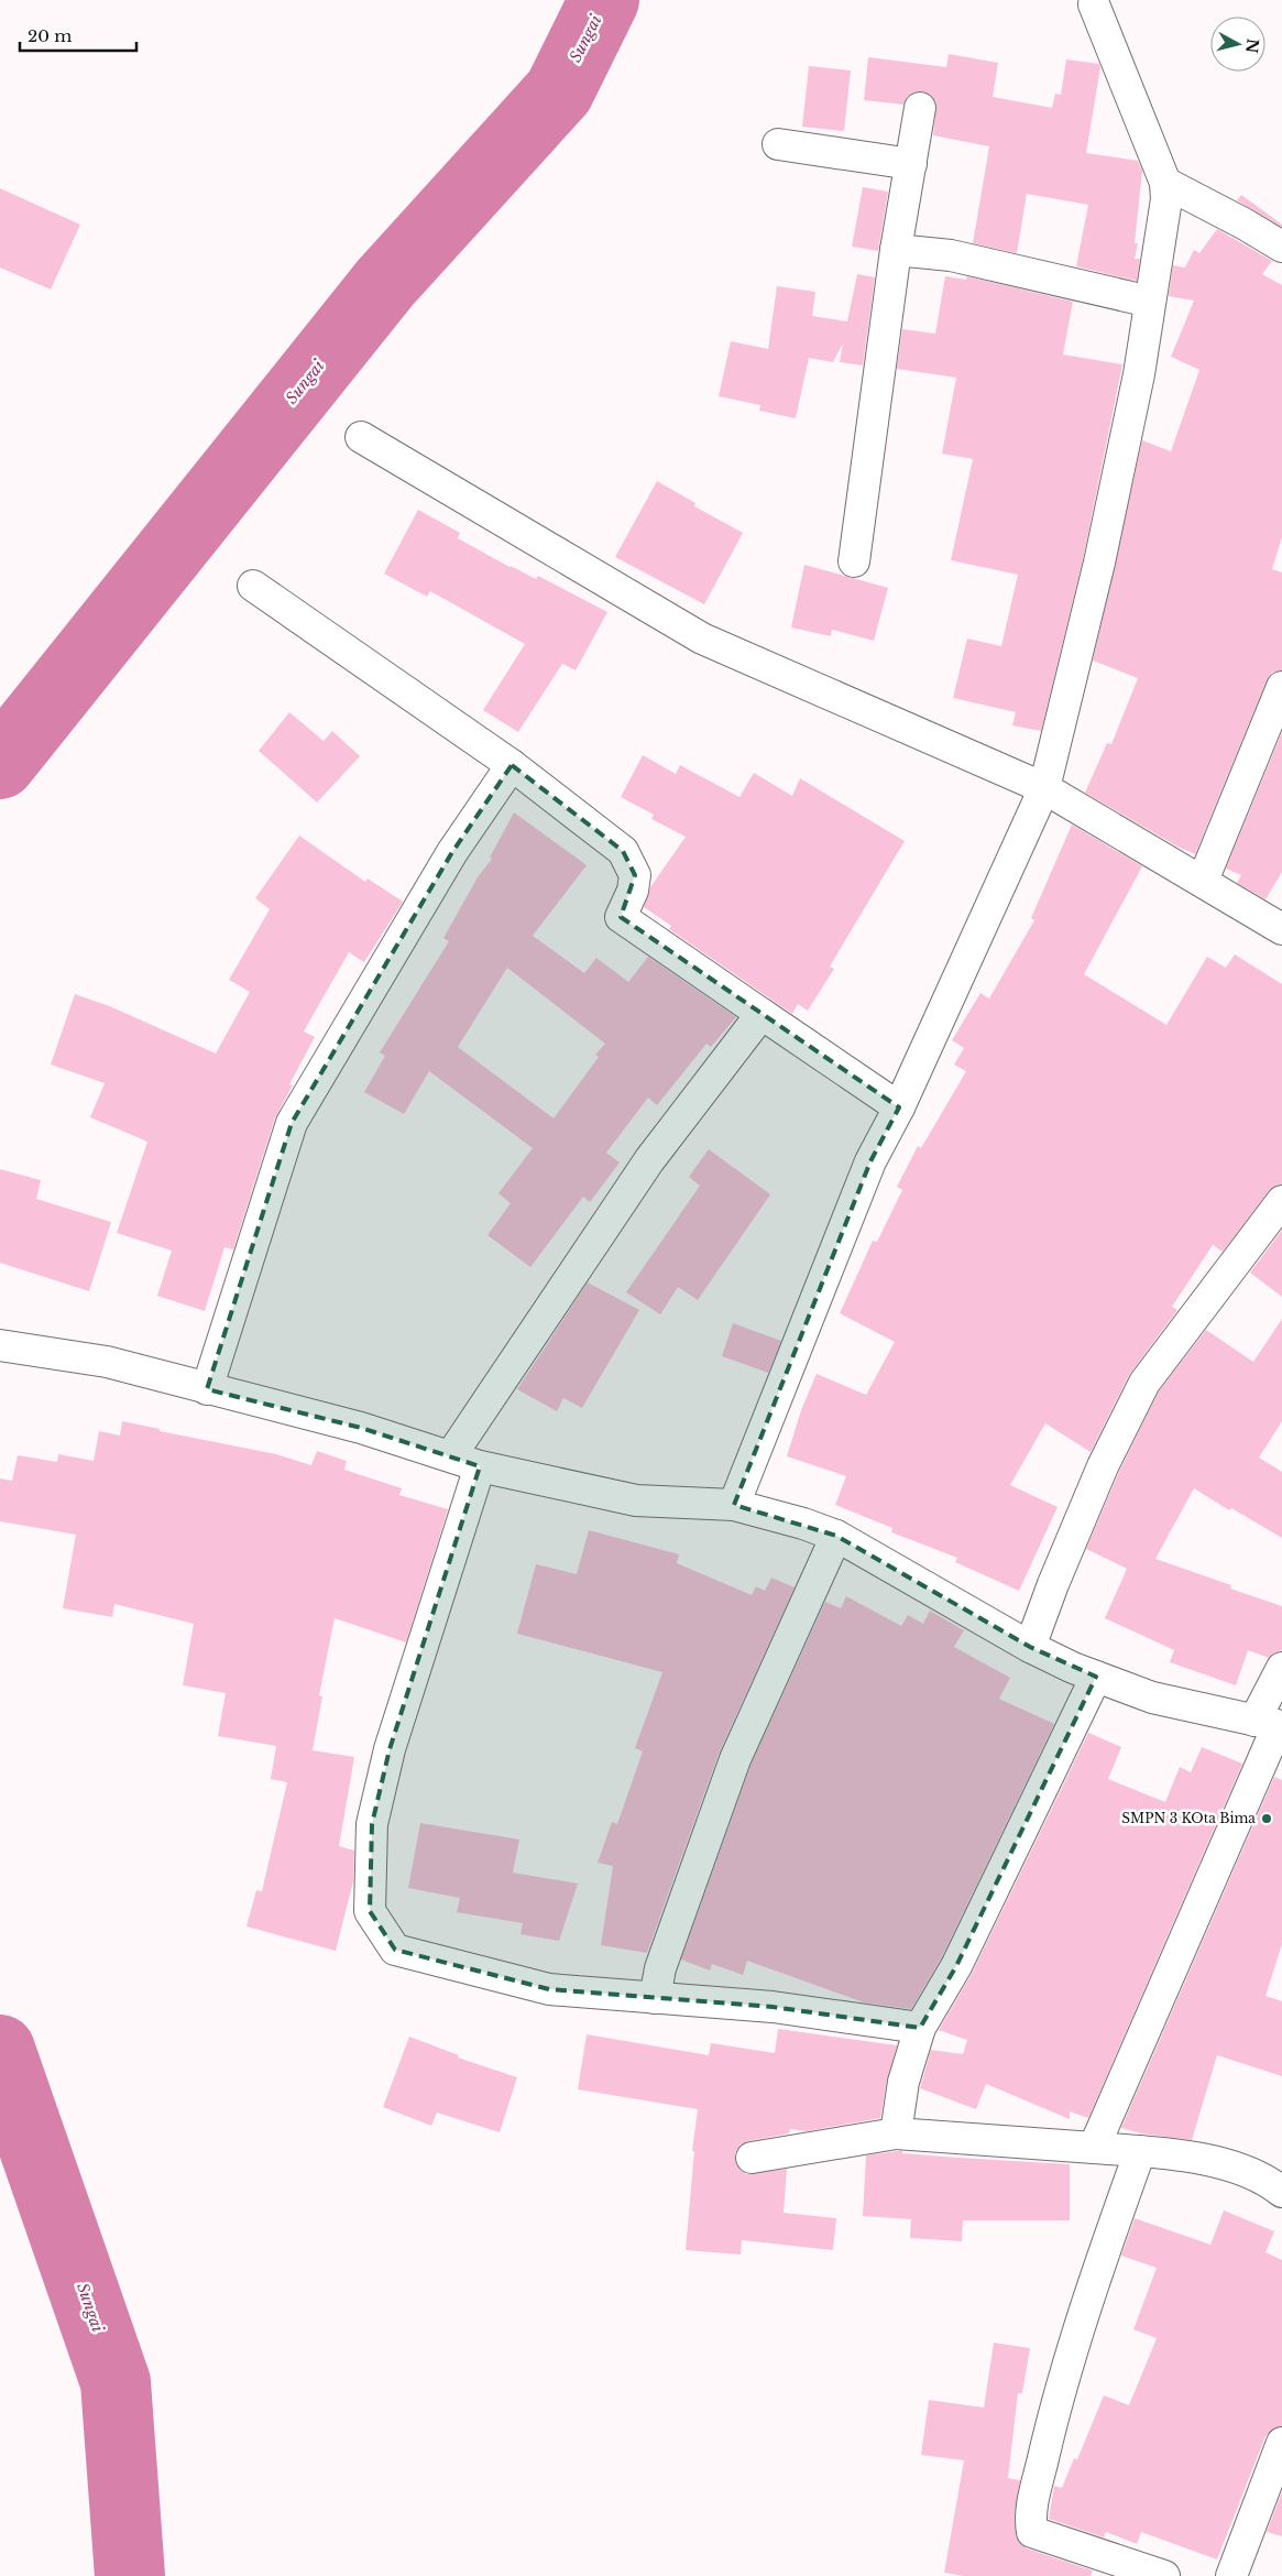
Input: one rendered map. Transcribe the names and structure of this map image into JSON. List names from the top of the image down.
{
  "water": ["Sungai"],
  "places": ["SMPN 3 KOta Bima"],
  "scale_bar": "20 m",
  "north": "right"
}
